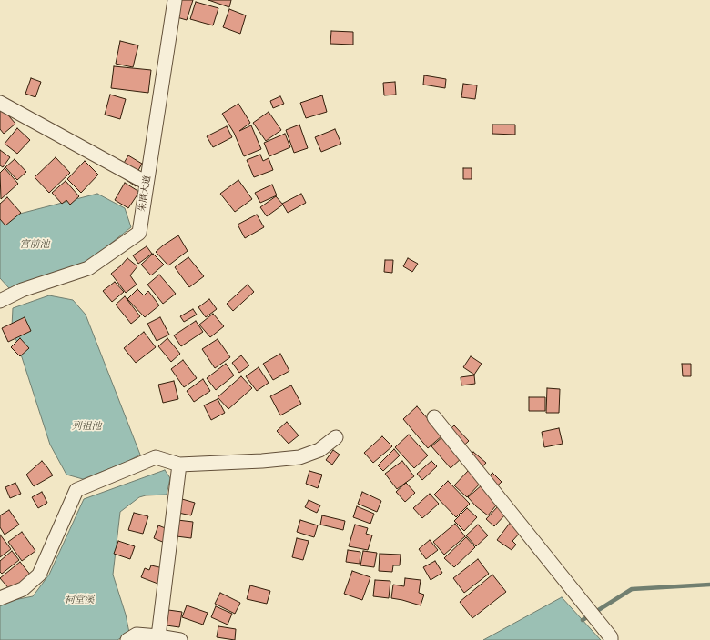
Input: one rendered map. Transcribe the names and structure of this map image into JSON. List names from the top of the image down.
{
  "streets": {
    "street": ["朱厝大道"]
  },
  "water": ["宫前池", "列祖池", "祠堂溪"]
}
